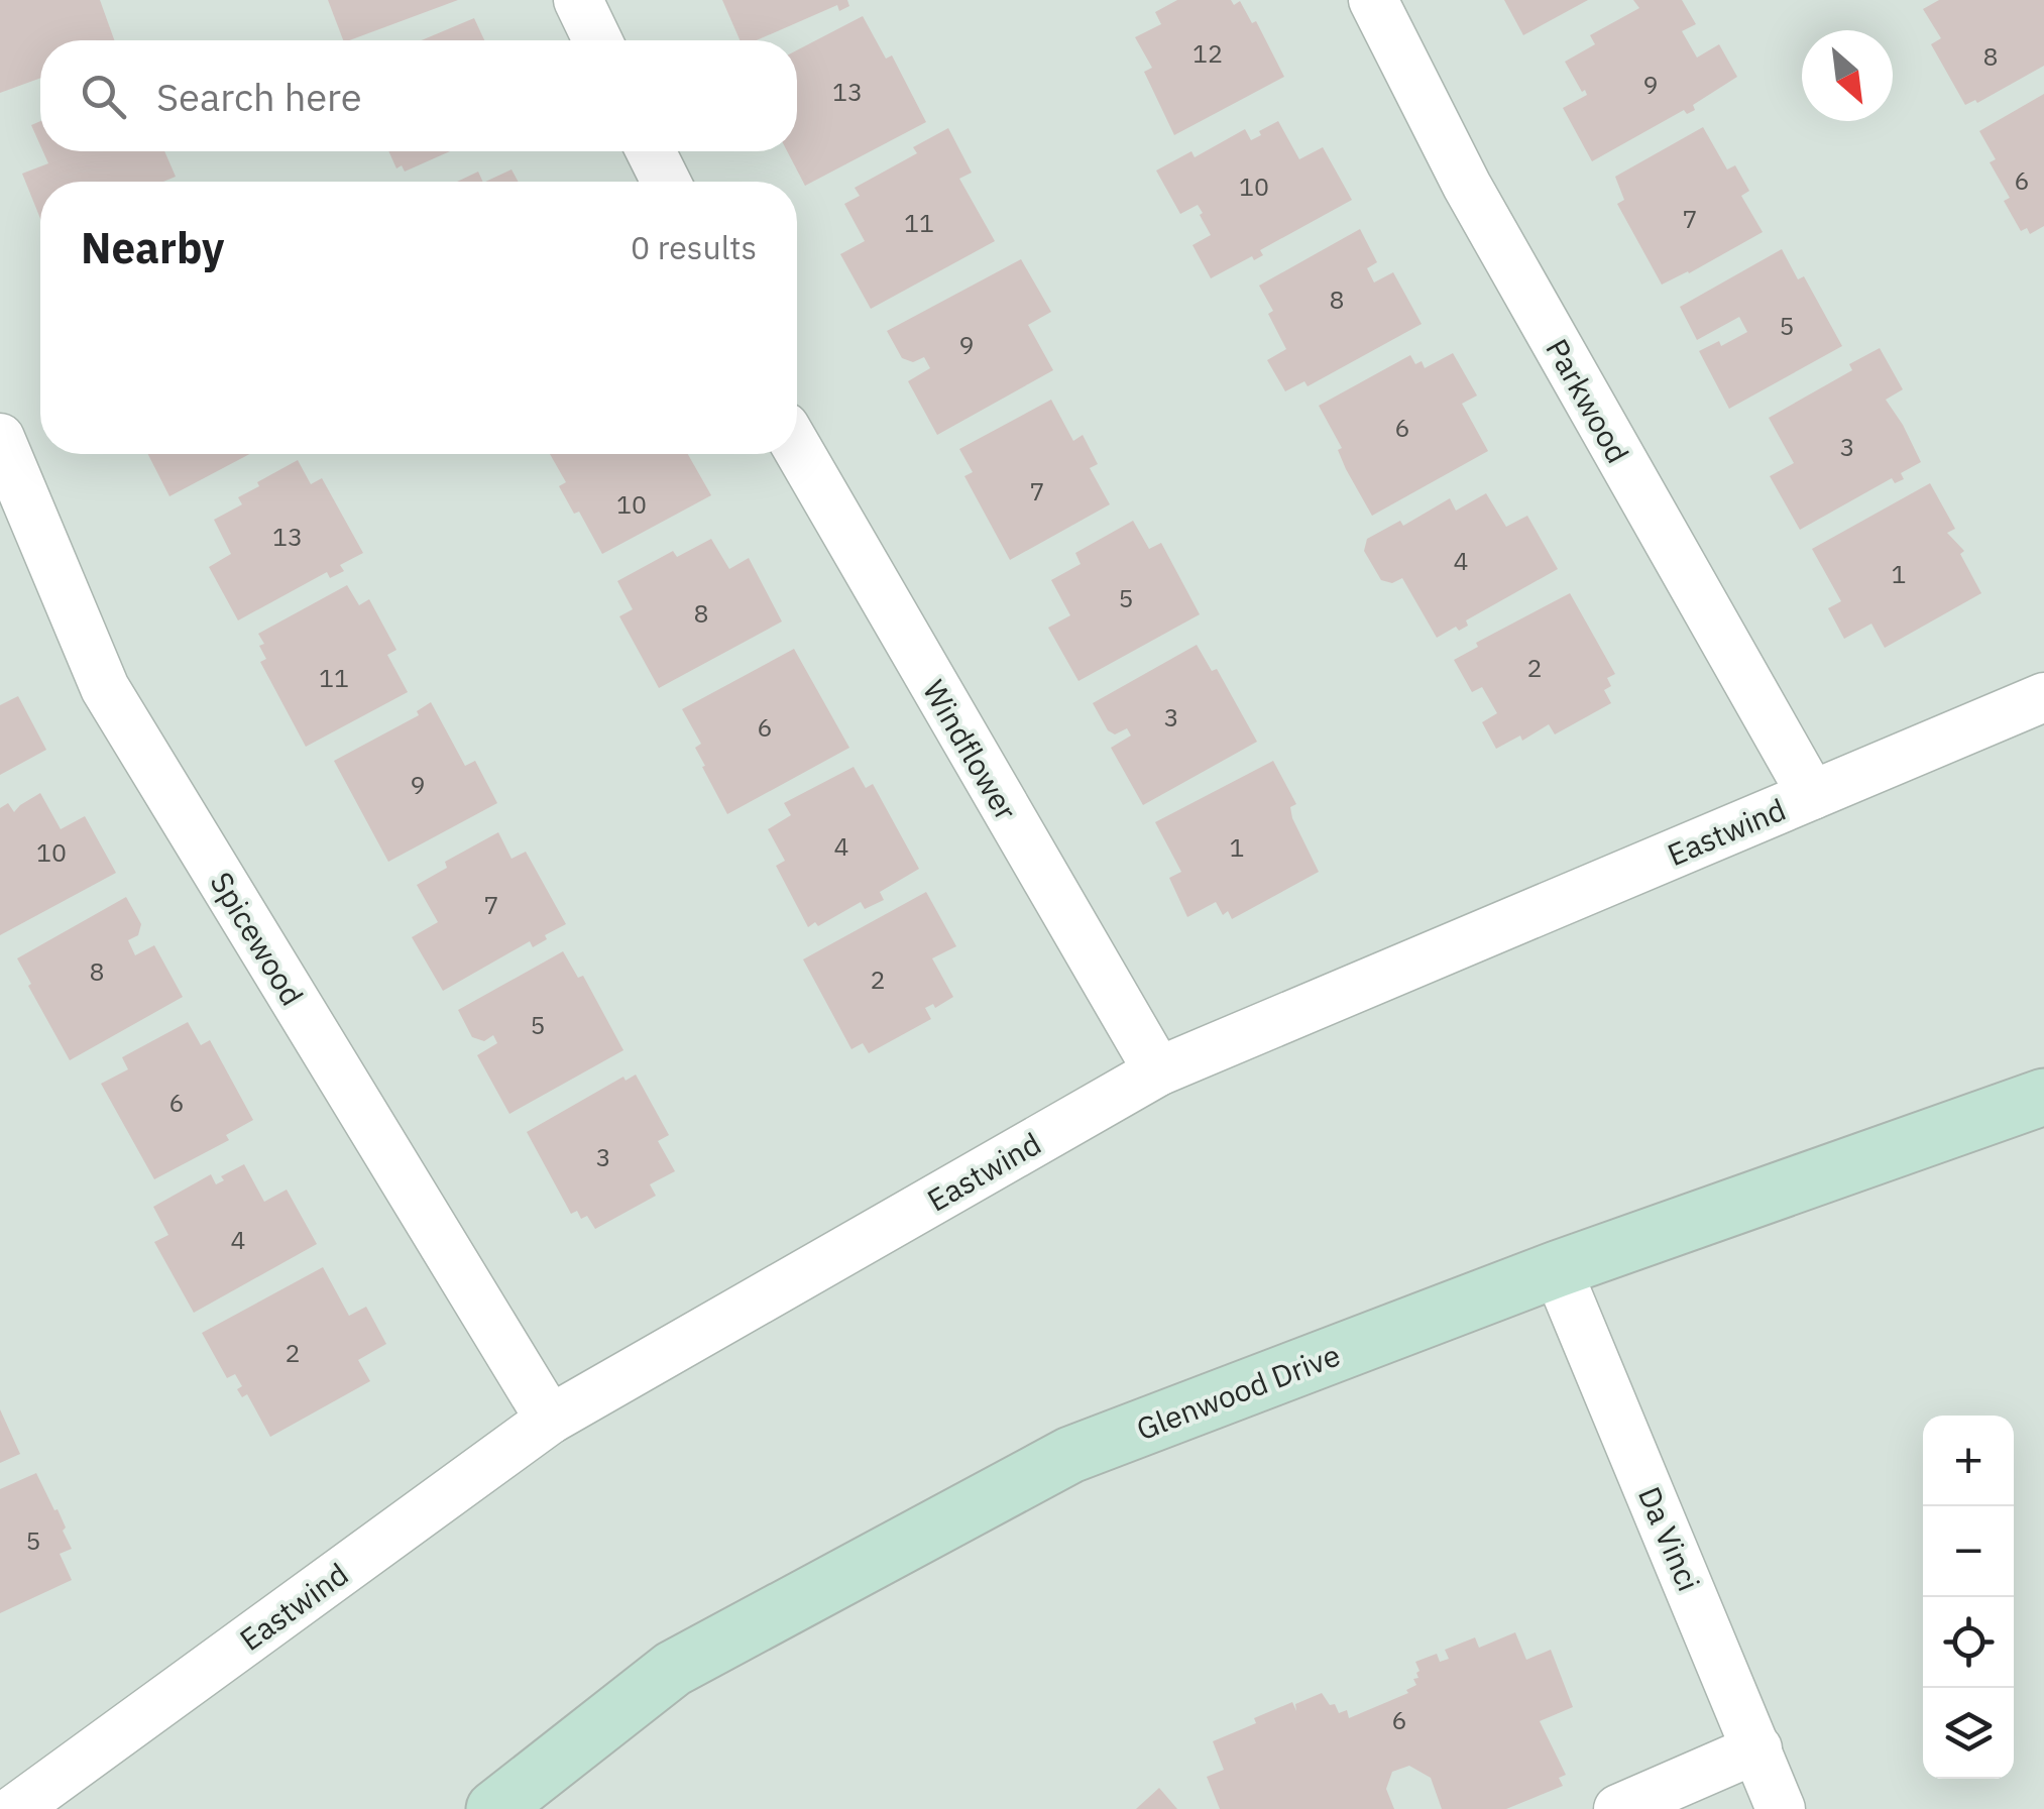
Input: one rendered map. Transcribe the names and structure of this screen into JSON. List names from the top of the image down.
{
  "streets": {
    "main road": ["Glenwood Drive"],
    "street": [
      "Parkwood",
      "Windflower",
      "Eastwind",
      "Spicewood",
      "Da Vinci"
    ]
  },
  "crossings": [
    ["Parkwood", "Eastwind"],
    ["Windflower", "Eastwind"],
    ["Eastwind", "Spicewood"],
    ["Glenwood Drive", "Da Vinci"]
  ],
  "house_numbers": [
    "12",
    "8",
    "9",
    "13",
    "6",
    "10",
    "7",
    "11",
    "8",
    "5",
    "9",
    "6",
    "3",
    "7",
    "10",
    "13",
    "4",
    "1",
    "5",
    "8",
    "2",
    "11",
    "3",
    "6",
    "9",
    "4",
    "1",
    "10",
    "7",
    "8",
    "2",
    "5",
    "6",
    "3",
    "4",
    "2",
    "5",
    "6"
  ],
  "north": "bottom right",
  "page": {
    "search": "Search here",
    "heading": ["Nearby", "0 results"],
    "map_buttons": ["+", "−"]
  }
}
